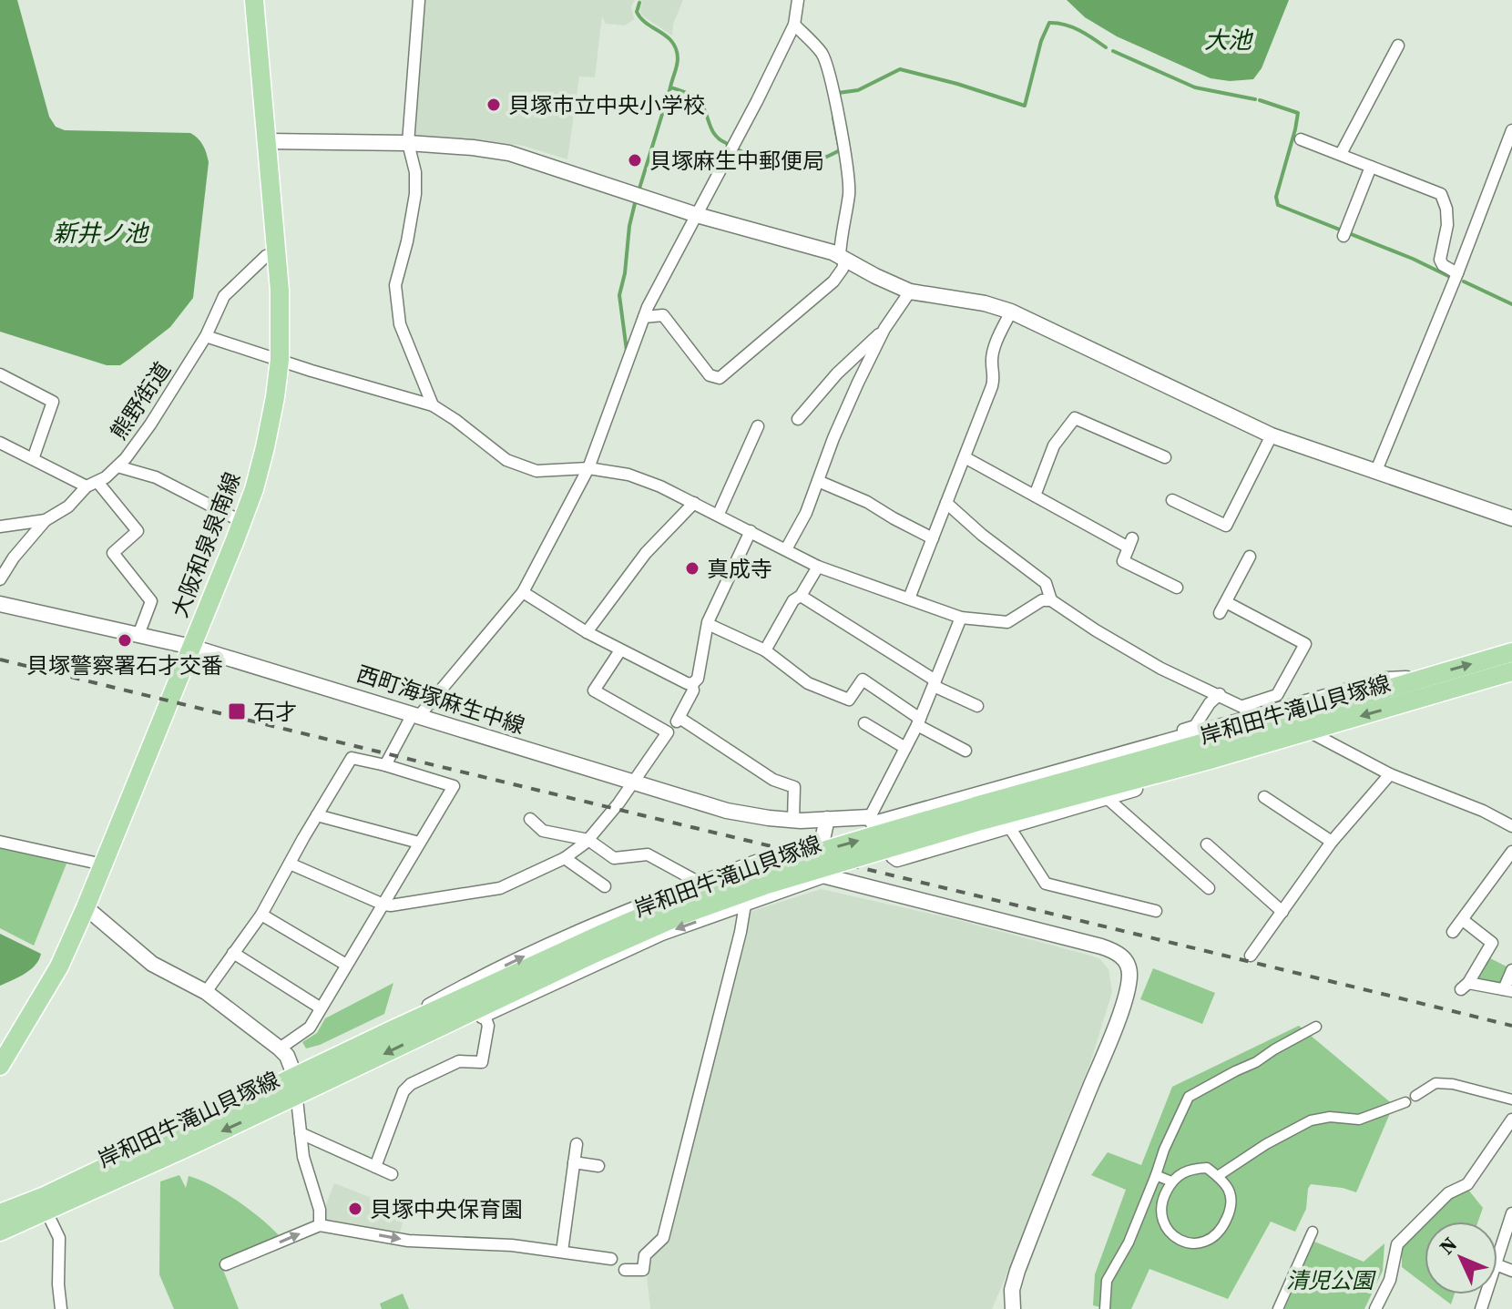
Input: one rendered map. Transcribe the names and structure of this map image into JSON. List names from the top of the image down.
{
  "streets": {
    "main road": ["大阪和泉泉南線", "岸和田牛滝山貝塚線"],
    "street": ["熊野街道", "西町海塚麻生中線"]
  },
  "crossings": [
    ["熊野街道", "大阪和泉泉南線"],
    ["大阪和泉泉南線", "西町海塚麻生中線"],
    ["西町海塚麻生中線", "岸和田牛滝山貝塚線"]
  ],
  "water": ["大池", "新井ノ池"],
  "parks": ["清児公園"],
  "places": {
    "other": [
      "貝塚市立中央小学校",
      "貝塚麻生中郵便局",
      "真成寺",
      "貝塚警察署石才交番",
      "貝塚中央保育園"
    ],
    "transit": ["石才"]
  },
  "north": "top left"
}
